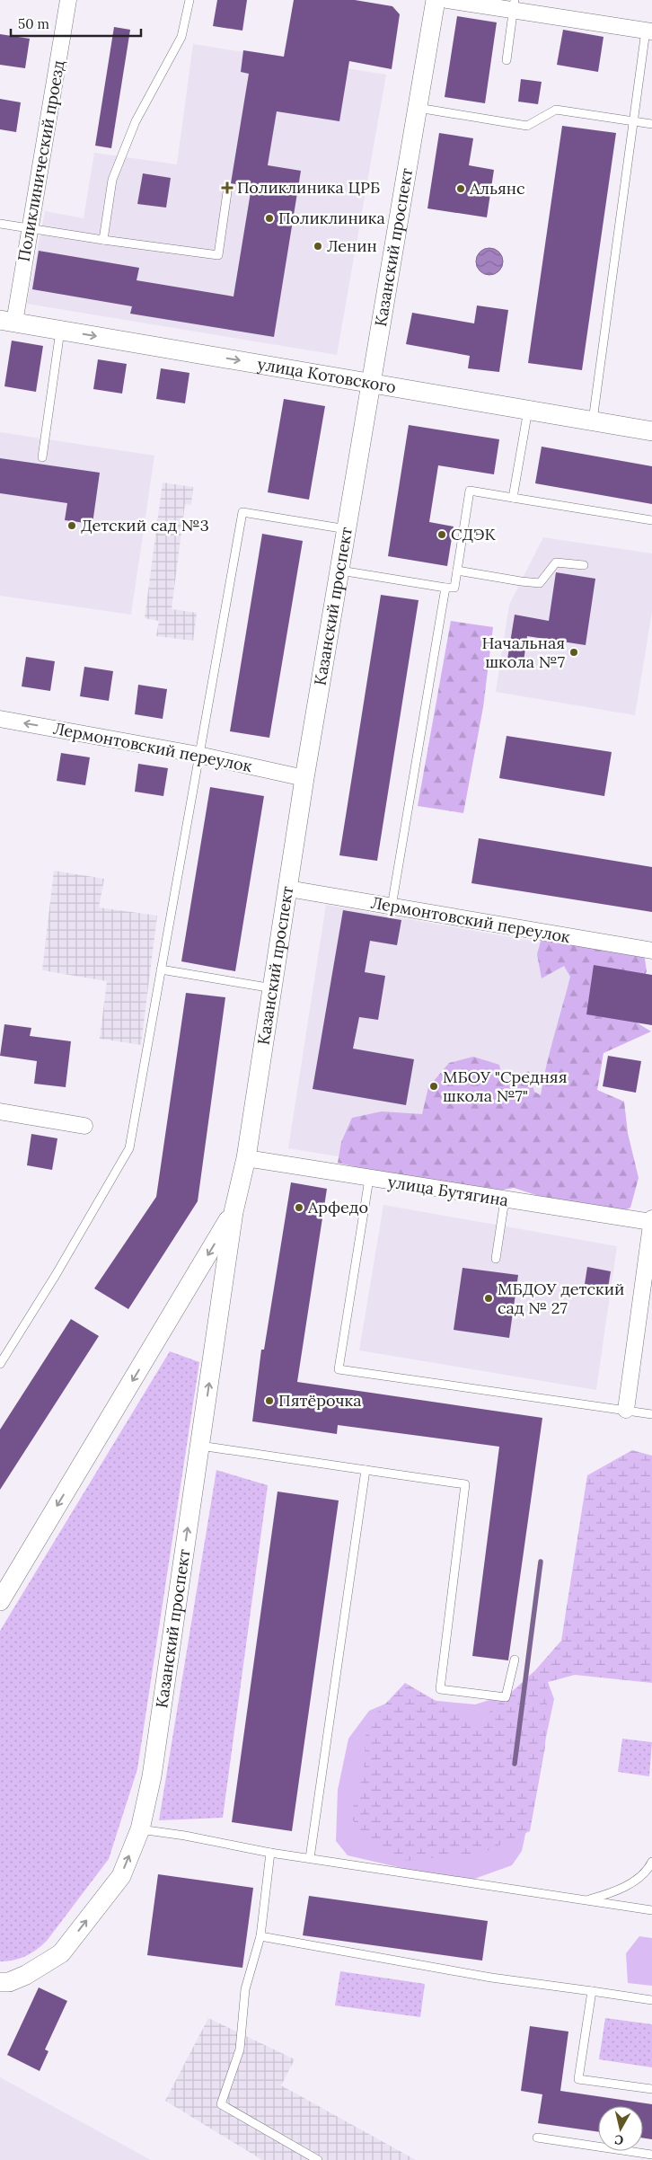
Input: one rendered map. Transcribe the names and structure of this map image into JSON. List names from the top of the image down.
{
  "streets": {
    "street": [
      "Поликлинический проезд",
      "Казанский проспект",
      "улица Котовского",
      "Лермонтовский переулок",
      "улица Бутягина"
    ]
  },
  "crossings": [
    ["Поликлинический проезд", "улица Котовского"],
    ["Казанский проспект", "улица Котовского"],
    ["Казанский проспект", "Лермонтовский переулок"],
    ["Казанский проспект", "улица Бутягина"]
  ],
  "one_way": ["улица Котовского"],
  "places": {
    "health": ["Поликлиника ЦРБ"],
    "other": [
      "Альянс",
      "Поликлиника",
      "Ленин",
      "Детский сад №3",
      "СДЭК",
      "Начальная школа №7",
      "МБОУ \"Средняя школа №7\"",
      "Арфедо",
      "МБДОУ детский сад № 27",
      "Пятёрочка"
    ]
  },
  "scale_bar": "50 m",
  "north": "bottom"
}
